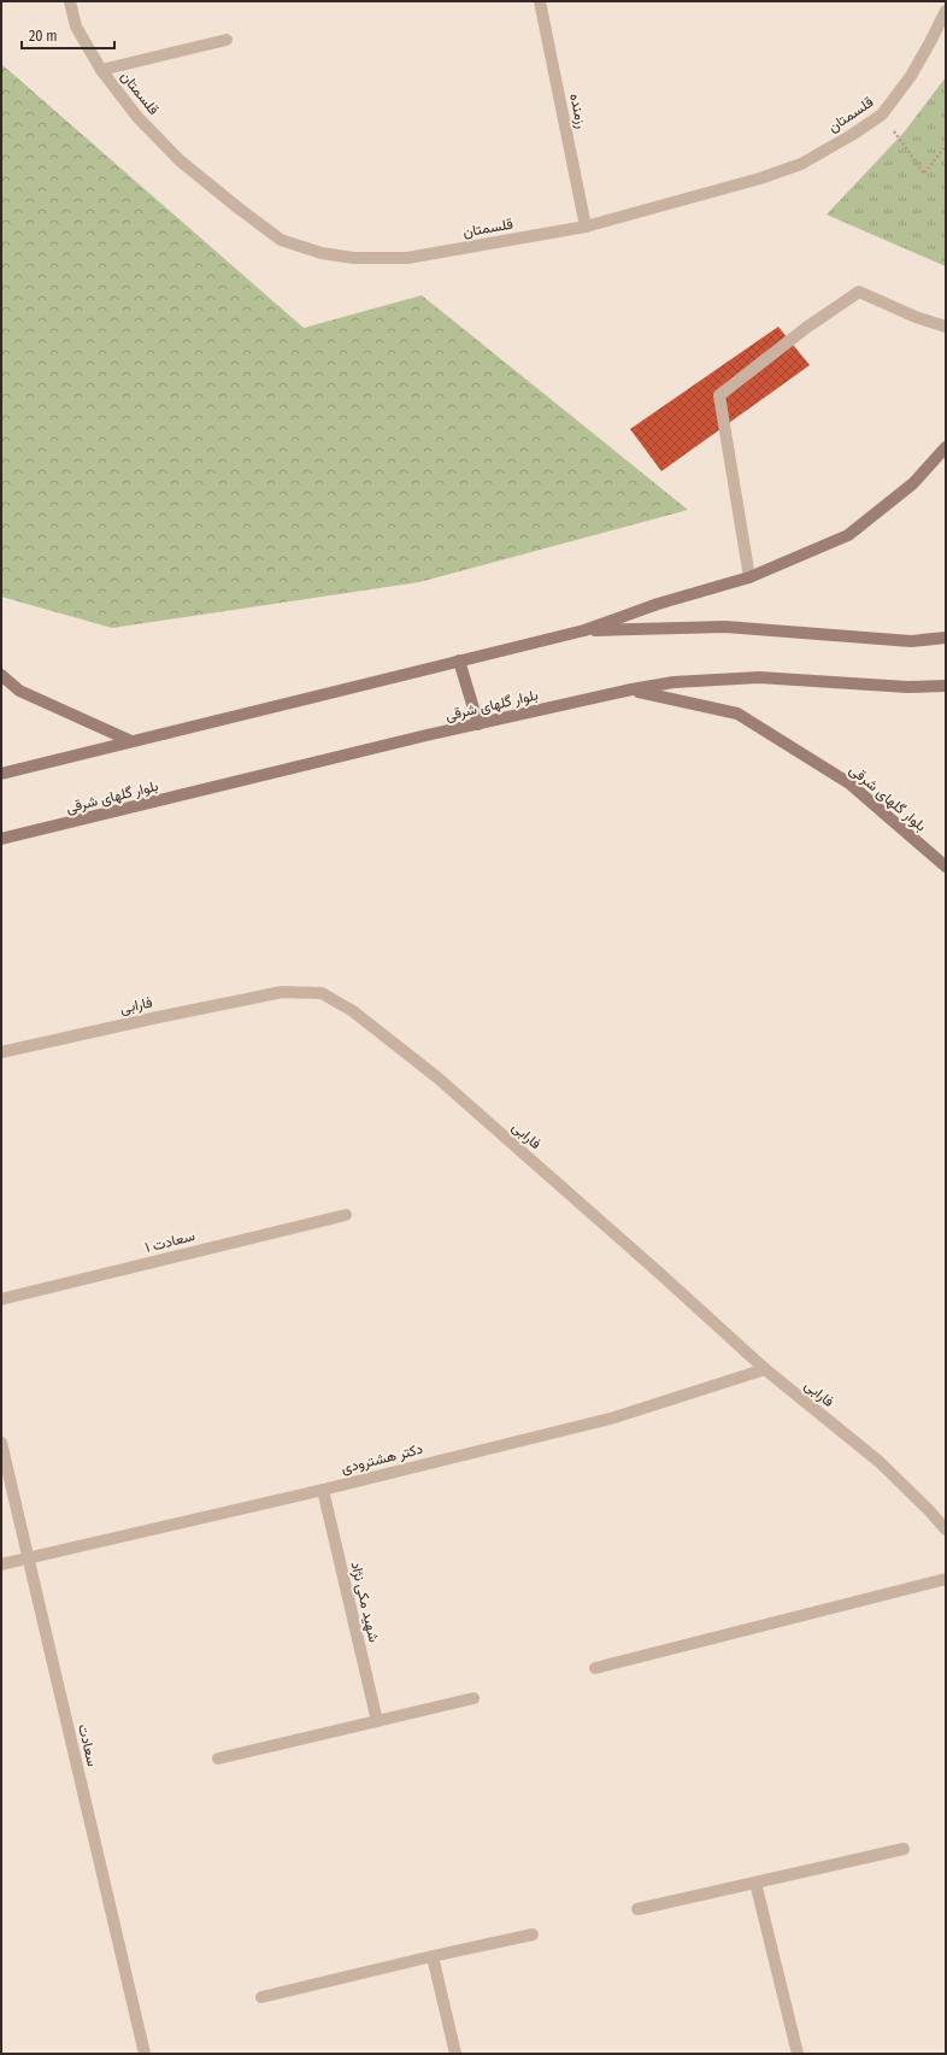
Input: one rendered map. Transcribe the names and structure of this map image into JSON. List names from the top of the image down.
{
  "streets": {
    "main road": ["بلوار گلهای شرقی"],
    "street": [
      "قلسمتان",
      "رزمنده",
      "فارابی",
      "سعادت ۱",
      "دکتر هشترودی",
      "شهید مکی نژاد",
      "سعادت"
    ]
  },
  "crossings": [
    ["قلسمتان", "رزمنده"],
    ["فارابی", "دکتر هشترودی"],
    ["دکتر هشترودی", "شهید مکی نژاد"],
    ["دکتر هشترودی", "سعادت"]
  ],
  "scale_bar": "20 m"
}
